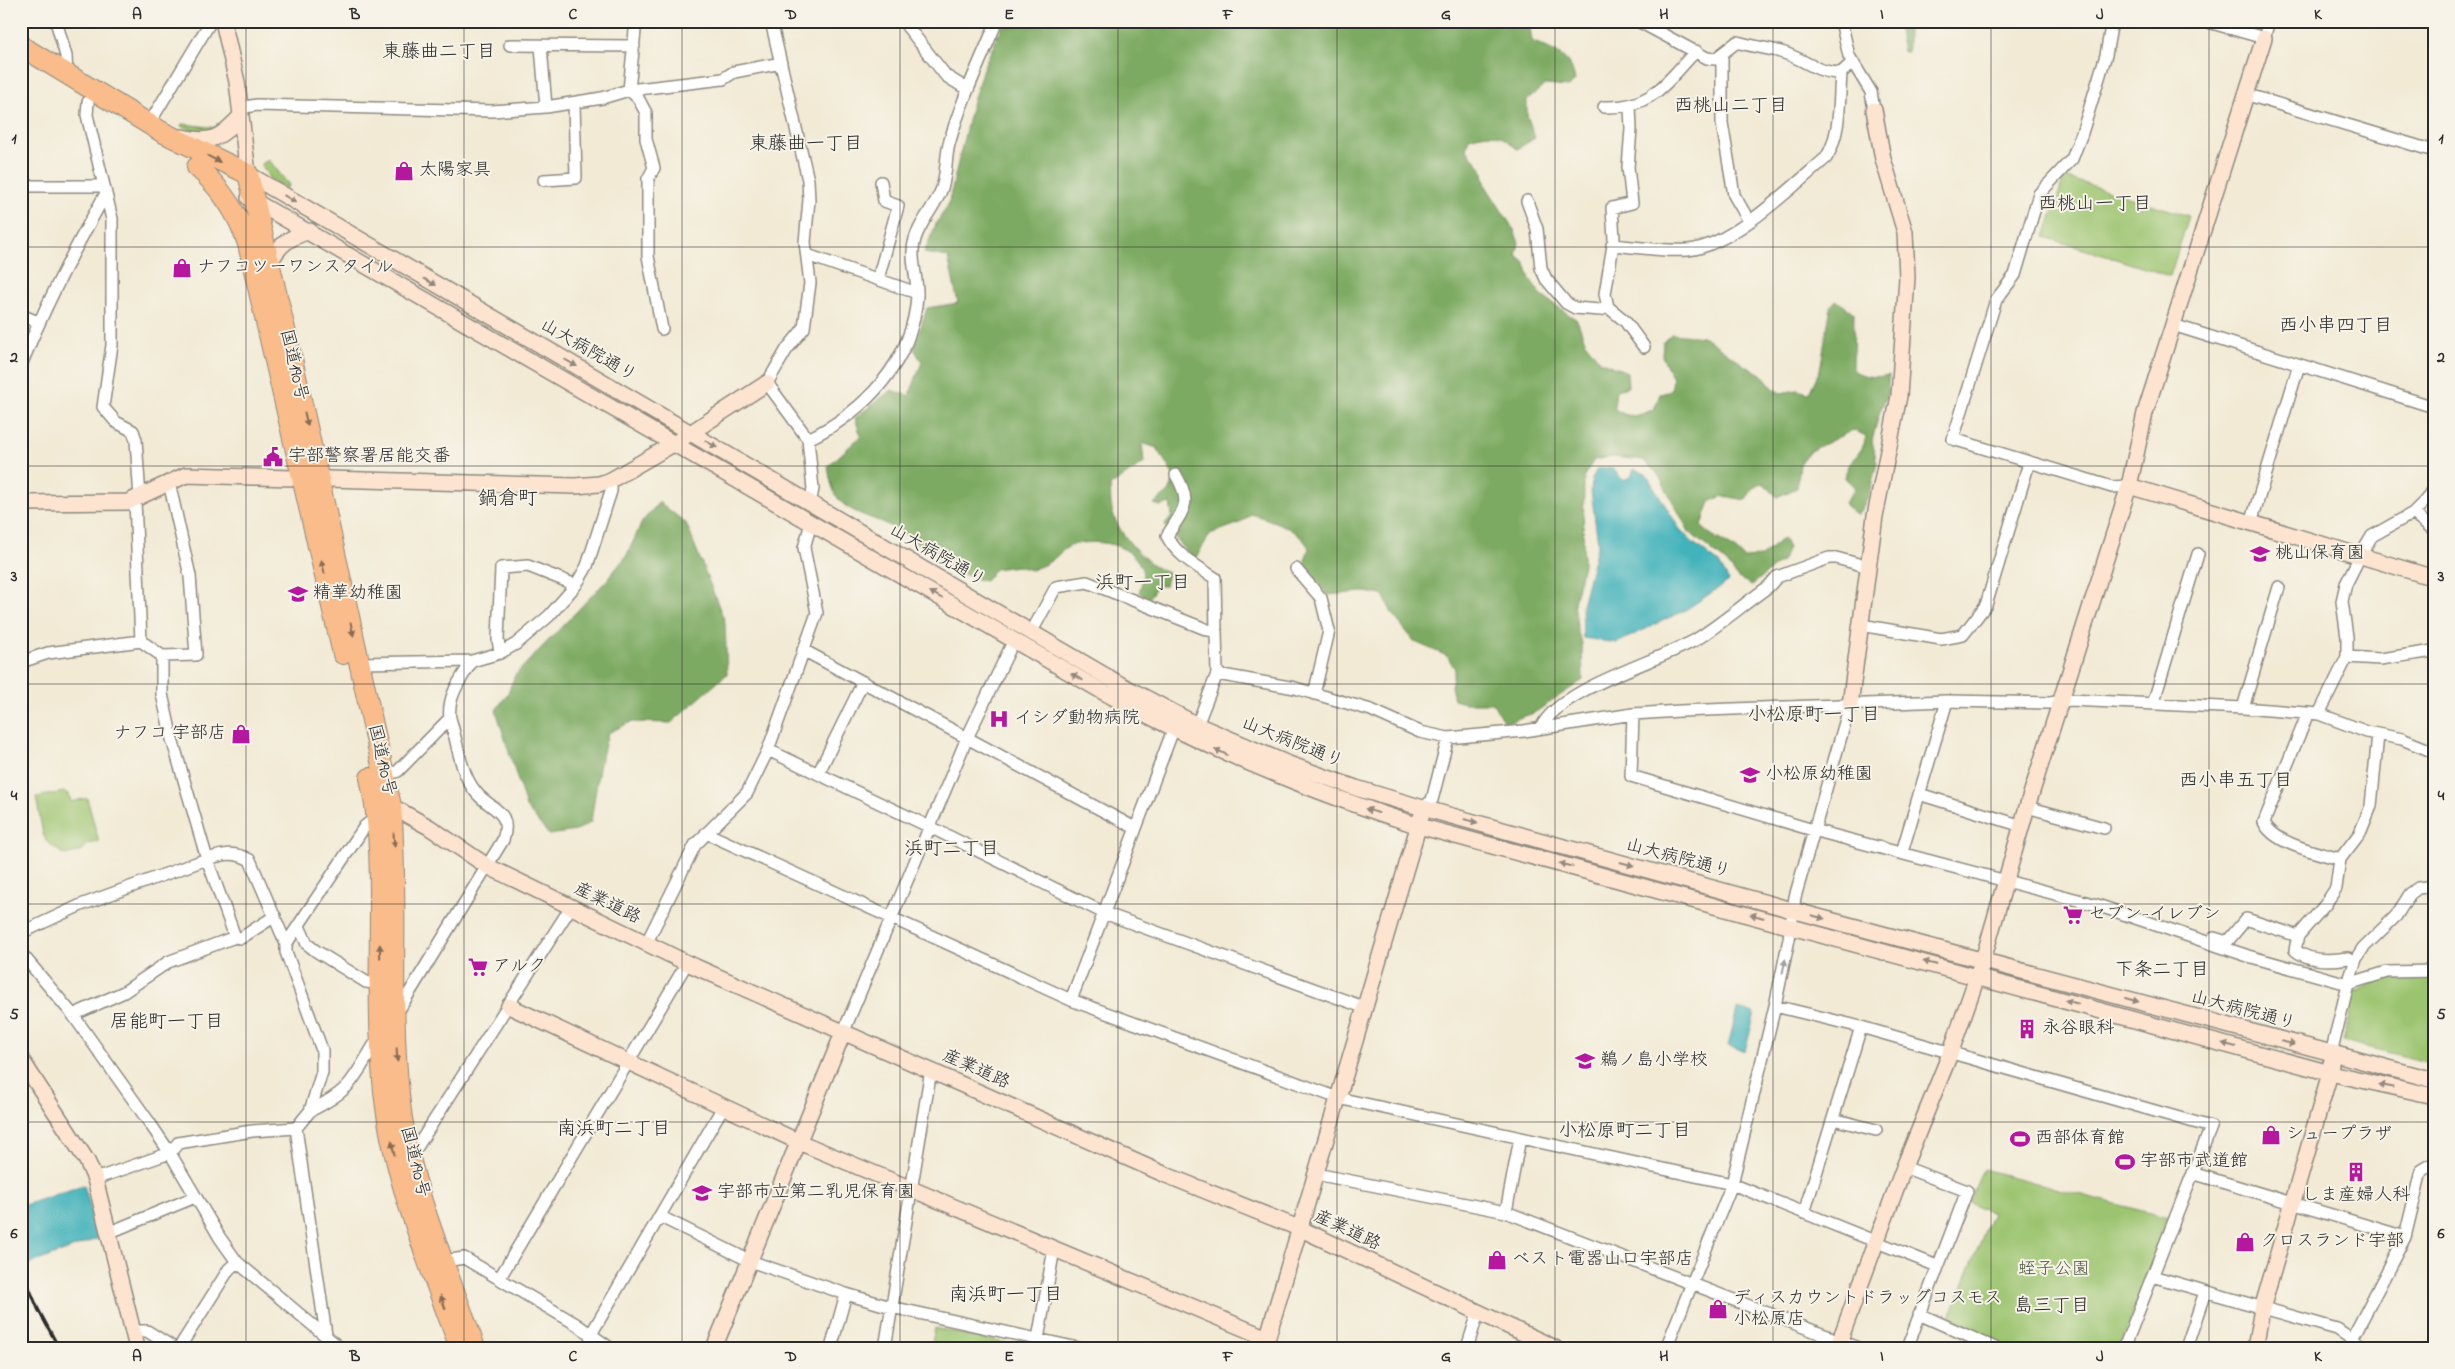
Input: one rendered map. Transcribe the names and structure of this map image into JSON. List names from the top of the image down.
{
  "streets": {
    "highway": ["国道190号"],
    "street": ["山大病院通り", "産業道路"]
  },
  "crossings": [
    ["山大病院通り", "国道190号"],
    ["国道190号", "産業道路"]
  ],
  "districts": [
    "東藤曲二丁目",
    "西桃山二丁目",
    "東藤曲一丁目",
    "西桃山一丁目",
    "西小串四丁目",
    "鍋倉町",
    "浜町一丁目",
    "小松原町一丁目",
    "西小串五丁目",
    "浜町二丁目",
    "下条二丁目",
    "居能町一丁目",
    "南浜町二丁目",
    "小松原町二丁目",
    "南浜町一丁目",
    "島三丁目"
  ],
  "parks": ["蛭子公園"],
  "places": {
    "shop": [
      "太陽家具",
      "ナフコツーワンスタイル",
      "ナフコ 宇部店",
      "シュープラザ",
      "クロスランド宇部",
      "ベスト電器山口宇部店",
      "ディスカウントドラッグコスモス 小松原店"
    ],
    "public building": ["宇部警察署居能交番"],
    "school or university": [
      "桃山保育園",
      "精華幼稚園",
      "小松原幼稚園",
      "鵜ノ島小学校",
      "宇部市立第二乳児保育園"
    ],
    "hospital": ["イシダ動物病院"],
    "supermarket": ["セブン-イレブン", "アルク"],
    "building": ["永谷眼科", "しま産婦人科"],
    "sports": ["西部体育館", "宇部市武道館"]
  },
  "grid": {
    "columns": [
      "A",
      "B",
      "C",
      "D",
      "E",
      "F",
      "G",
      "H",
      "I",
      "J",
      "K"
    ],
    "rows": [
      "1",
      "2",
      "3",
      "4",
      "5",
      "6"
    ]
  }
}
